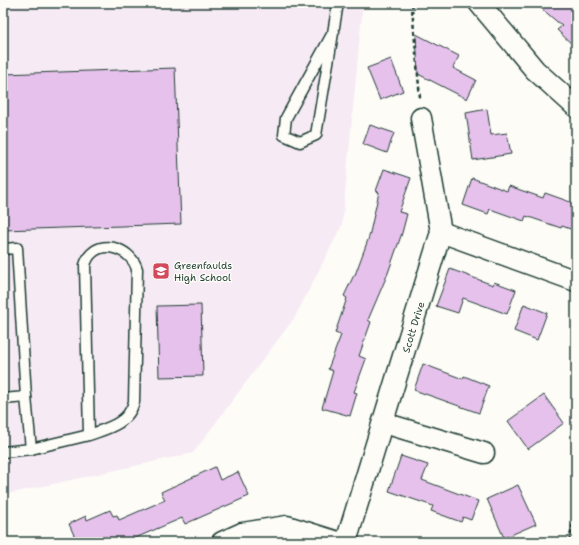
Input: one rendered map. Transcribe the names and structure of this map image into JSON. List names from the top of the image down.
{
  "streets": {
    "street": ["Scott Drive"]
  },
  "places": {
    "school or university": ["Greenfaulds High School"]
  }
}
